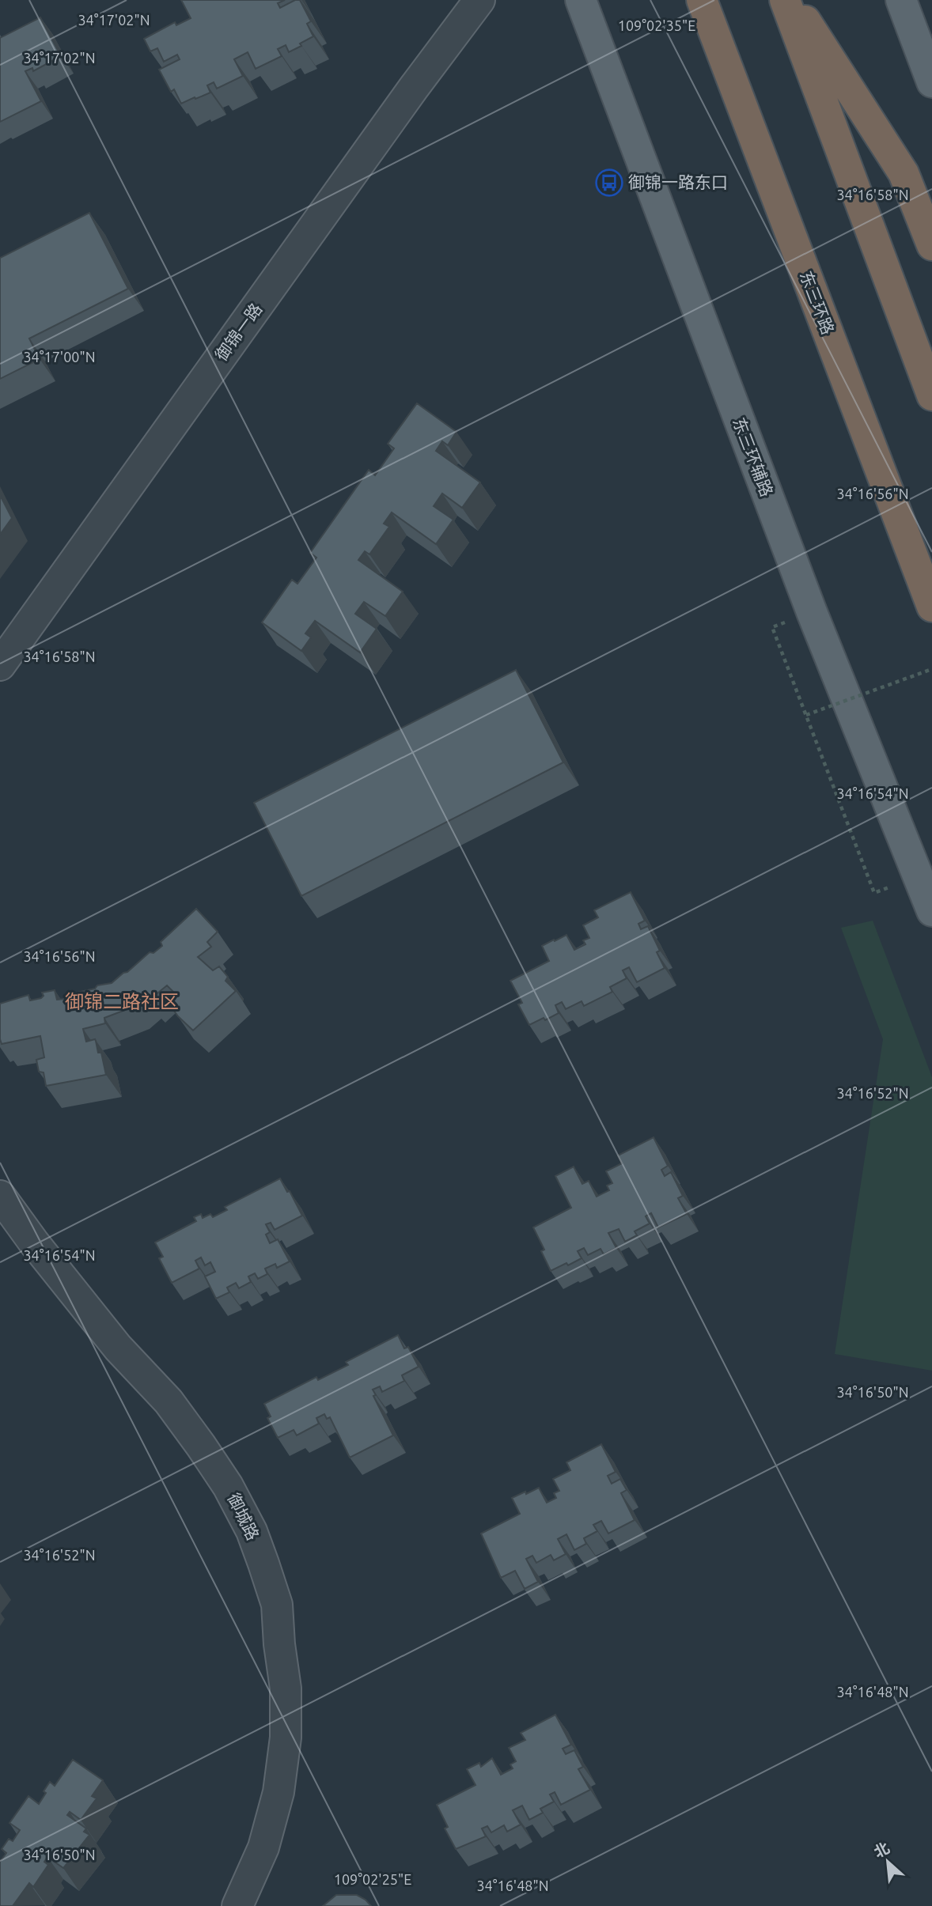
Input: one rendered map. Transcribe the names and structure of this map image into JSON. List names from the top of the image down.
{
  "streets": {
    "highway": ["东三环路"],
    "main road": ["东三环辅路"],
    "street": ["御锦一路", "御城路"]
  },
  "districts": ["御锦二路社区"],
  "places": {
    "bus stop": ["御锦一路东口"]
  },
  "north": "top left",
  "coordinates": [
    "34°17'02\"N",
    "109°02'35\"E",
    "34°16'58\"N",
    "34°17'00\"N",
    "34°16'56\"N",
    "34°16'54\"N",
    "34°16'52\"N",
    "34°16'50\"N",
    "34°16'48\"N",
    "109°02'25\"E"
  ]
}
